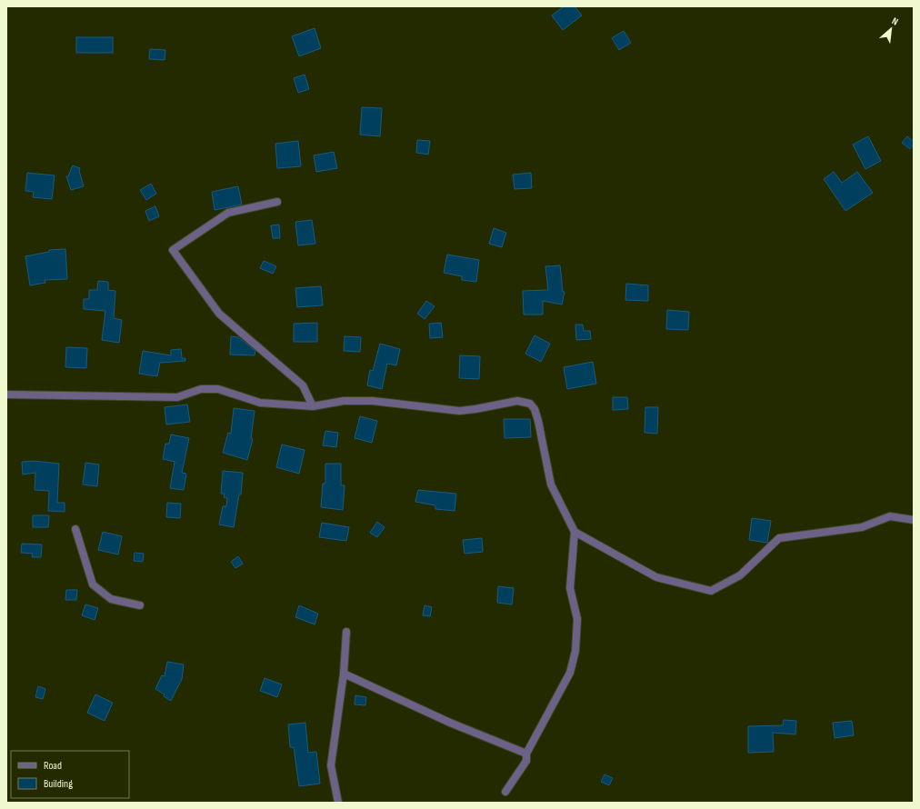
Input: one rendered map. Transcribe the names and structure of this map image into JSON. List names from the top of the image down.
{
  "legend": ["Road", "Building"],
  "north": "top right"
}
